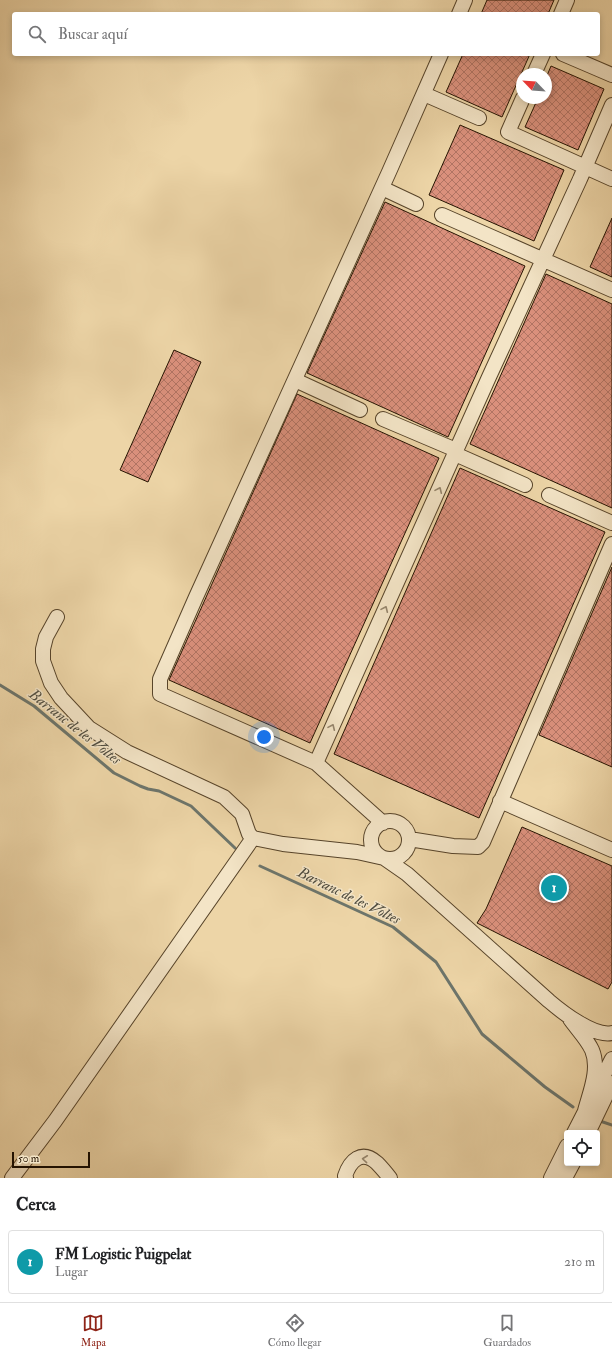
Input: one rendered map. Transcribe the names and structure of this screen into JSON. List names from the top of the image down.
{
  "water": ["Barranc de les Voltes"],
  "scale_bar": "50 m",
  "north": "top left",
  "page": {
    "search": "Buscar aquí",
    "pins": "1",
    "scale": "50 m",
    "heading": "Cerca",
    "list": [
      {
        "mark": "1",
        "name": "FM Logistic Puigpelat",
        "note": "Lugar",
        "value": "210 m"
      }
    ],
    "nav": ["Mapa", "Cómo llegar", "Guardados"]
  }
}
